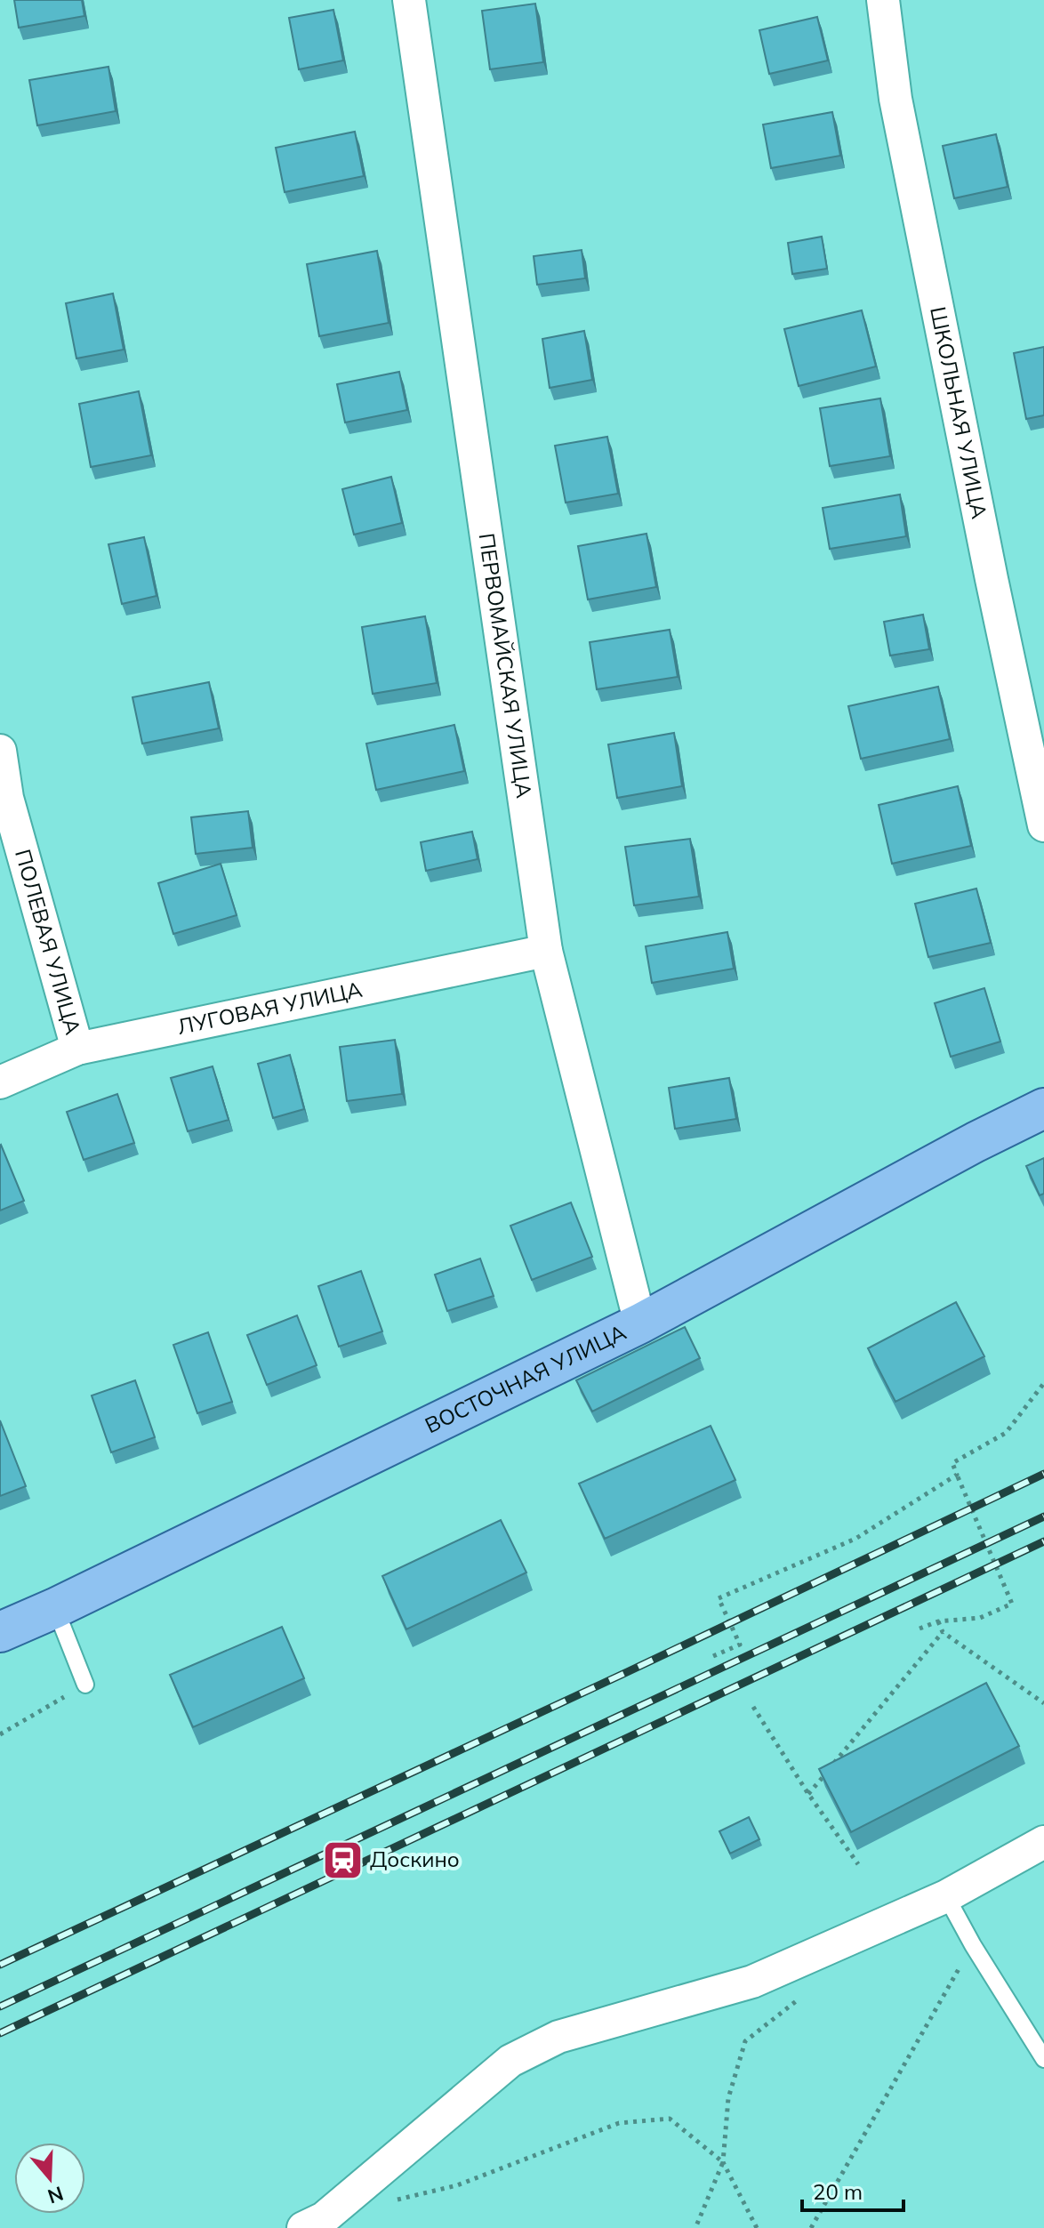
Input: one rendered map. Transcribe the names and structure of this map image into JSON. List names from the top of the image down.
{
  "streets": {
    "main road": ["ВОСТОЧНАЯ УЛИЦА"],
    "street": [
      "ШКОЛЬНАЯ УЛИЦА",
      "ПЕРВОМАЙСКАЯ УЛИЦА",
      "ПОЛЕВАЯ УЛИЦА",
      "ЛУГОВАЯ УЛИЦА"
    ]
  },
  "crossings": [
    ["ПЕРВОМАЙСКАЯ УЛИЦА", "ЛУГОВАЯ УЛИЦА"],
    ["ПЕРВОМАЙСКАЯ УЛИЦА", "ВОСТОЧНАЯ УЛИЦА"],
    ["ПОЛЕВАЯ УЛИЦА", "ЛУГОВАЯ УЛИЦА"]
  ],
  "places": {
    "station": ["Доскино"]
  },
  "scale_bar": "20 m",
  "north": "bottom"
}
